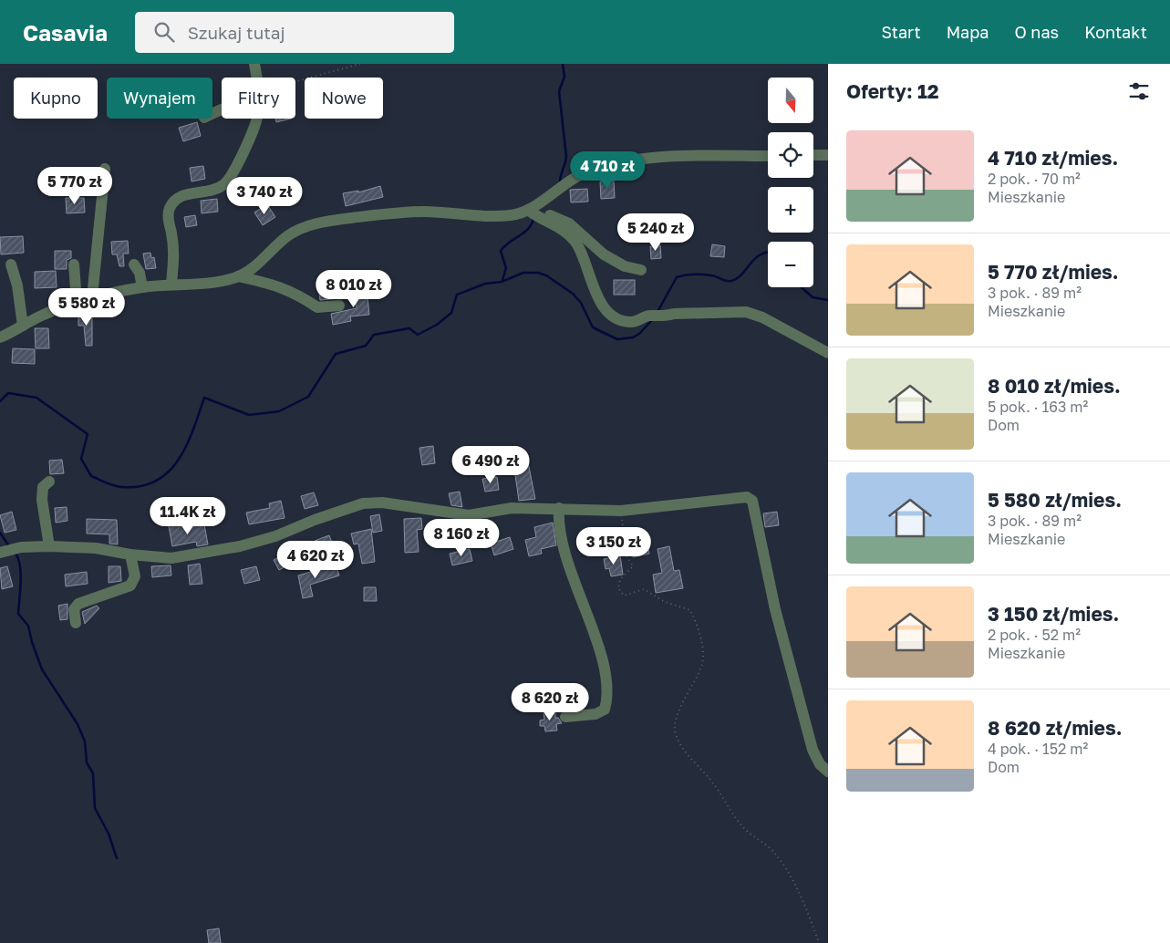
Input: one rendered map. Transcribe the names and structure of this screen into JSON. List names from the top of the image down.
{
  "north": "bottom",
  "page": {
    "header": "Casavia",
    "search": "Szukaj tutaj",
    "nav": [
      "Start",
      "Mapa",
      "O nas",
      "Kontakt"
    ],
    "heading": "Oferty: 12",
    "map_buttons": ["+", "−"],
    "chip": [
      "Kupno",
      "Wynajem",
      "Filtry",
      "Nowe"
    ],
    "list": [
      {
        "name": "4 710 zł/mies.",
        "note": "2 pok. · 70 m² · Mieszkanie"
      },
      {
        "name": "5 770 zł/mies.",
        "note": "3 pok. · 89 m² · Mieszkanie"
      },
      {
        "name": "8 010 zł/mies.",
        "note": "5 pok. · 163 m² · Dom"
      },
      {
        "name": "5 580 zł/mies.",
        "note": "3 pok. · 89 m² · Mieszkanie"
      },
      {
        "name": "3 150 zł/mies.",
        "note": "2 pok. · 52 m² · Mieszkanie"
      },
      {
        "name": "8 620 zł/mies.",
        "note": "4 pok. · 152 m² · Dom"
      }
    ],
    "price": [
      "4 710 zł",
      "5 770 zł",
      "3 740 zł",
      "5 240 zł",
      "8 010 zł",
      "5 580 zł",
      "6 490 zł",
      "11.4K zł",
      "8 160 zł",
      "3 150 zł",
      "4 620 zł",
      "8 620 zł"
    ]
  }
}
